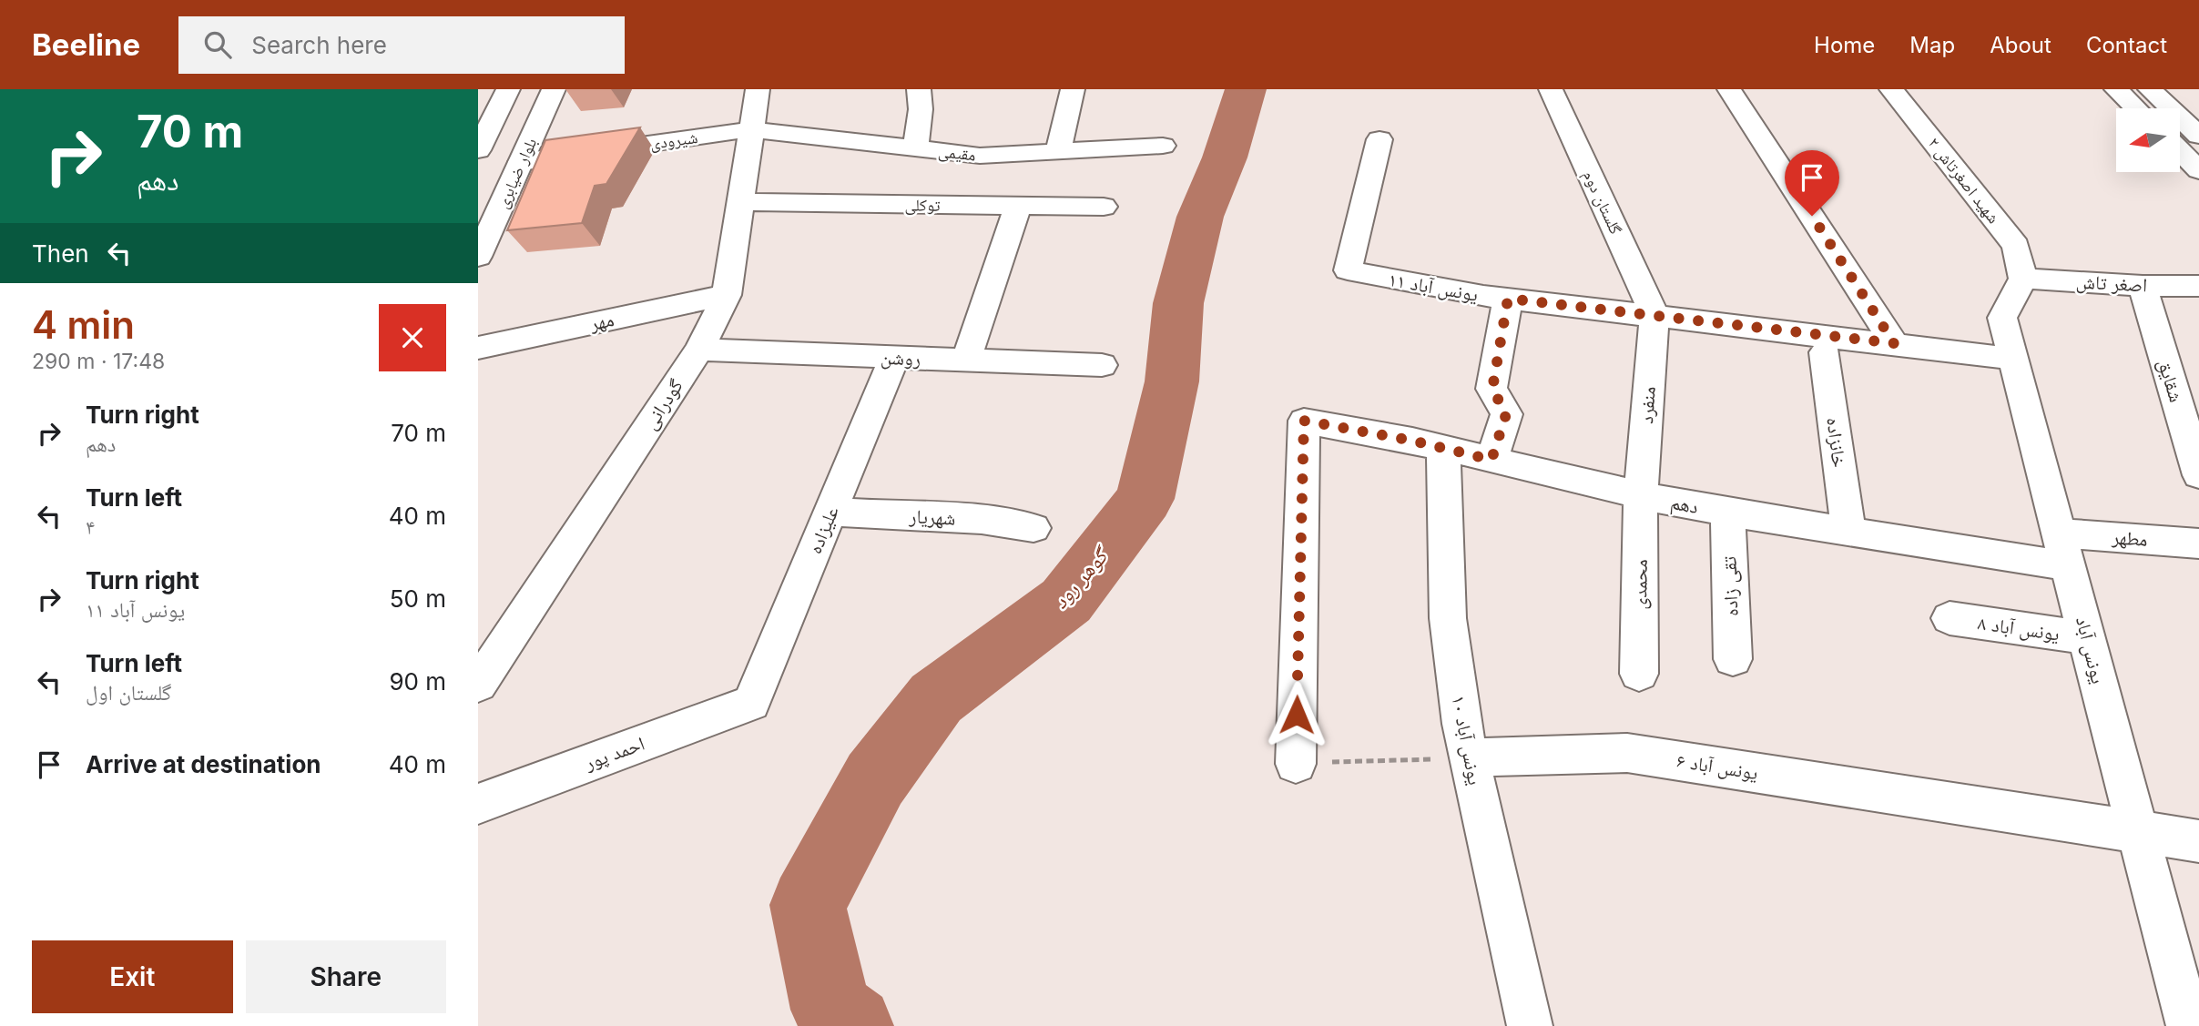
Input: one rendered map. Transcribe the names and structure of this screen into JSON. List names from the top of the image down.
{
  "streets": {
    "street": [
      "شیرودی",
      "مقیمی",
      "بلوار ضیابری",
      "شهید اصغرتاش ۲",
      "گلستان دوم",
      "توکلی",
      "اصغر تاش",
      "یونس آباد ۱۱",
      "مهر",
      "روشن",
      "شقایق",
      "گودرانی",
      "منفرد",
      "خانزاده",
      "دهم",
      "شهریار",
      "علیزاده",
      "مطهر",
      "محمدی",
      "تقی زاده",
      "یونس آباد ۸",
      "یونس آباد",
      "یونس آباد ۱۰",
      "احمد پور",
      "یونس آباد ۶"
    ]
  },
  "crossings": [
    ["شیرودی", "مقیمی"],
    ["شیرودی", "بلوار ضیابری"],
    ["شیرودی", "گودرانی"],
    ["مقیمی", "گودرانی"],
    ["شهید اصغرتاش ۲", "اصغر تاش"],
    ["شهید اصغرتاش ۲", "یونس آباد"],
    ["گلستان دوم", "یونس آباد ۱۱"],
    ["گلستان دوم", "منفرد"],
    ["توکلی", "گودرانی"],
    ["اصغر تاش", "شقایق"],
    ["اصغر تاش", "یونس آباد"],
    ["یونس آباد ۱۱", "منفرد"],
    ["یونس آباد ۱۱", "یونس آباد"],
    ["مهر", "گودرانی"],
    ["روشن", "گودرانی"],
    ["روشن", "علیزاده"],
    ["منفرد", "دهم"],
    ["منفرد", "محمدی"],
    ["خانزاده", "دهم"],
    ["دهم", "مطهر"],
    ["دهم", "محمدی"],
    ["دهم", "تقی زاده"],
    ["دهم", "یونس آباد"],
    ["دهم", "یونس آباد ۱۰"],
    ["شهریار", "علیزاده"],
    ["علیزاده", "احمد پور"],
    ["مطهر", "یونس آباد"],
    ["یونس آباد ۸", "یونس آباد"],
    ["یونس آباد", "یونس آباد ۶"],
    ["یونس آباد ۱۰", "یونس آباد ۶"]
  ],
  "water": ["گوهر رود"],
  "north": "left",
  "page": {
    "header": "Beeline",
    "search": "Search here",
    "nav": [
      "Home",
      "Map",
      "About",
      "Contact"
    ],
    "turn": ["70 m", "دهم"],
    "then": "Then",
    "heading": ["4 min", "290 m · 17:48"],
    "list": [
      {
        "name": "Turn right",
        "note": "دهم",
        "value": "70 m"
      },
      {
        "name": "Turn left",
        "note": "۴",
        "value": "40 m"
      },
      {
        "name": "Turn right",
        "note": "یونس آباد ۱۱",
        "value": "50 m"
      },
      {
        "name": "Turn left",
        "note": "گلستان اول",
        "value": "90 m"
      },
      {
        "name": "Arrive at destination",
        "value": "40 m"
      }
    ],
    "buttons": ["Exit", "Share"]
  }
}
